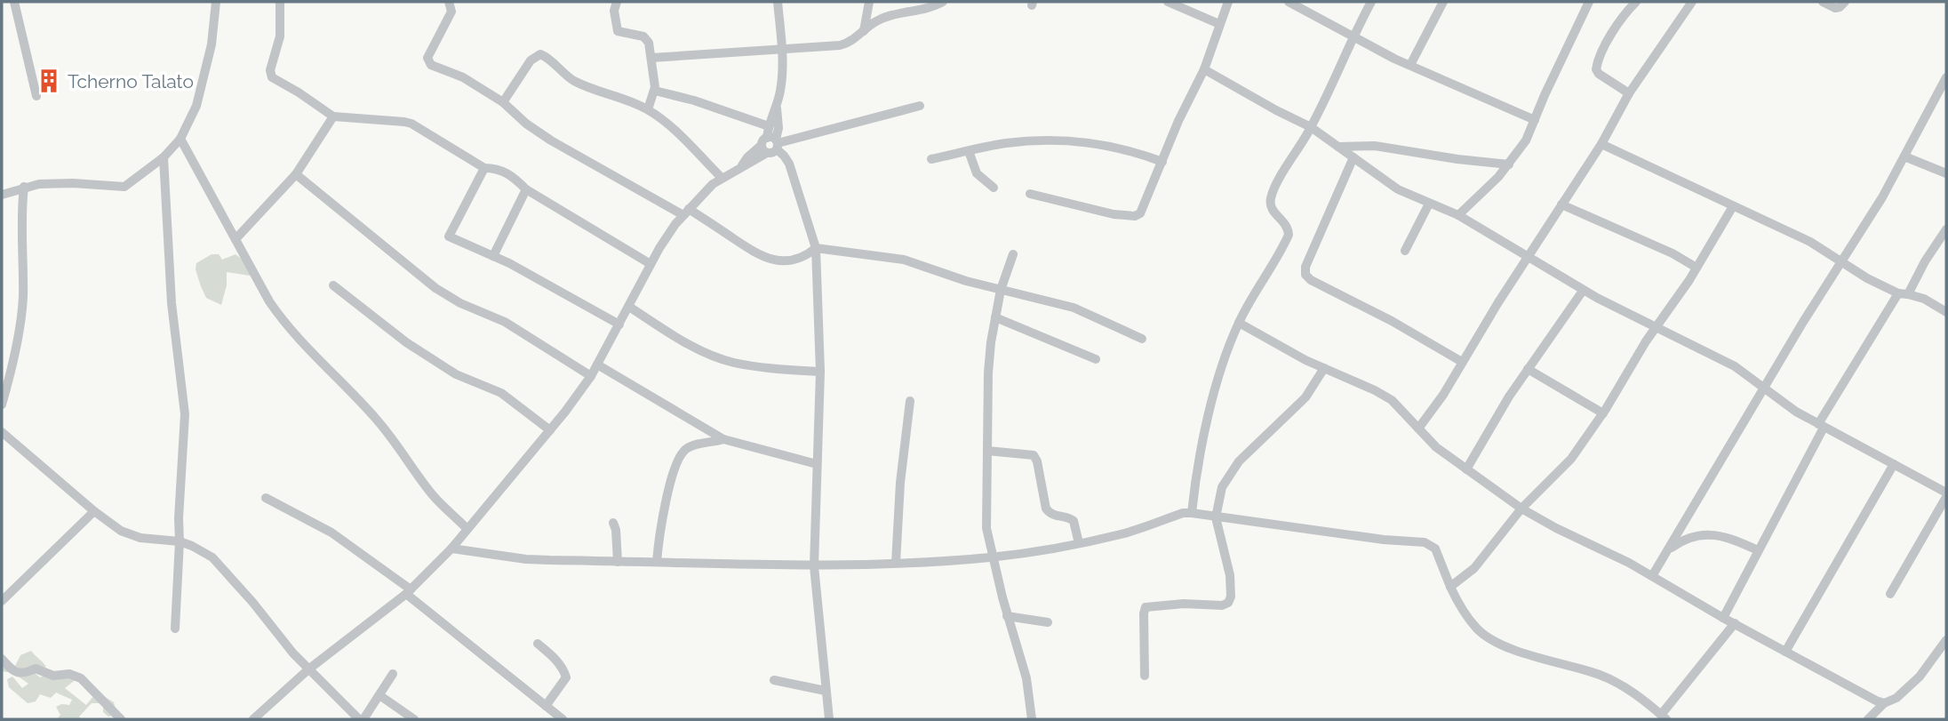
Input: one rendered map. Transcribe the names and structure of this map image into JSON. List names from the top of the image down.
{
  "places": {
    "building": ["Tcherno Talato"]
  }
}
